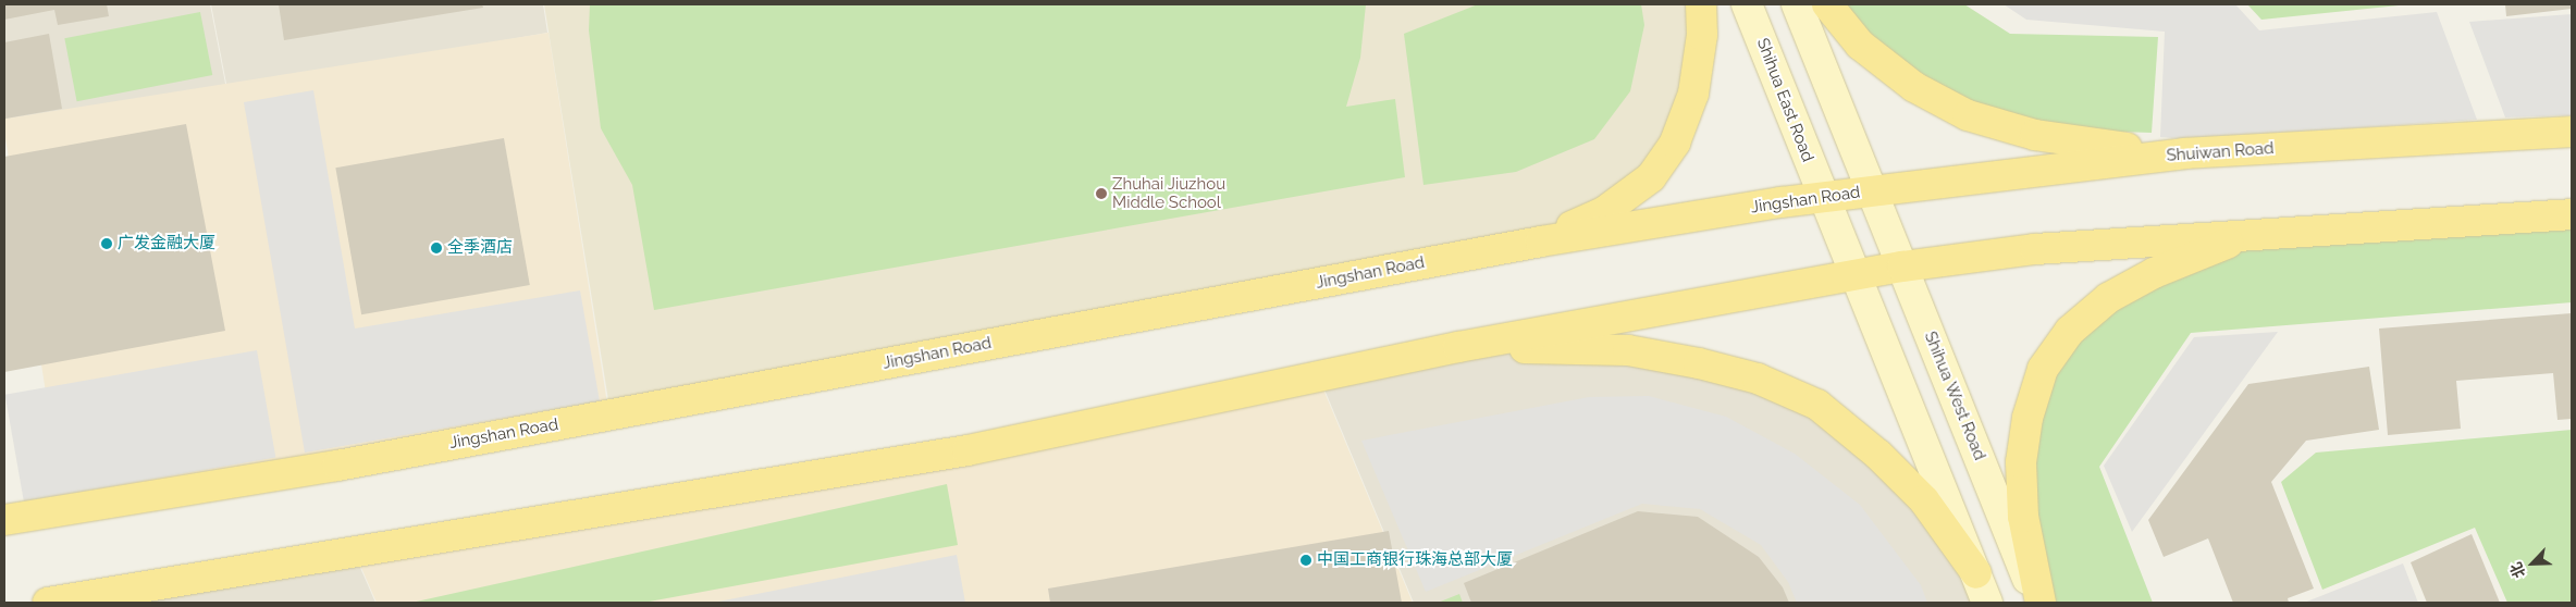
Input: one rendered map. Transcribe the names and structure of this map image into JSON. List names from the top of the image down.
{
  "streets": {
    "main road": [
      "Shihua East Road",
      "Shuiwan Road",
      "Jingshan Road",
      "Shihua West Road"
    ]
  },
  "crossings": [
    ["Shihua East Road", "Jingshan Road"],
    ["Shuiwan Road", "Jingshan Road"],
    ["Shuiwan Road", "Shihua West Road"],
    ["Jingshan Road", "Shihua West Road"]
  ],
  "places": [
    "Zhuhai Jiuzhou Middle School",
    "广发金融大厦",
    "全季酒店",
    "中国工商银行珠海总部大厦"
  ],
  "north": "bottom left"
}
